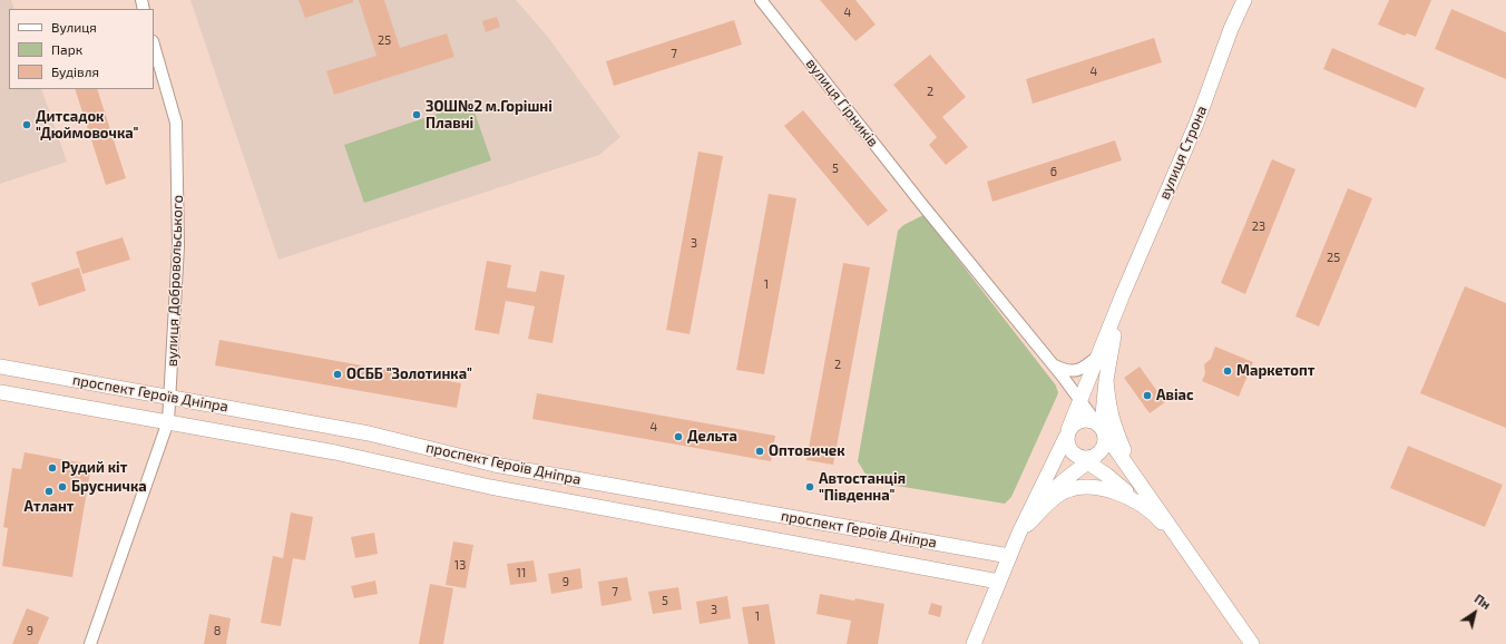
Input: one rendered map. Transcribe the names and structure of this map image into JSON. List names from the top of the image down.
{
  "streets": {
    "street": [
      "вулиця Гірників",
      "вулиця Строна",
      "вулиця Добровольського",
      "проспект Героїв Дніпра"
    ]
  },
  "crossings": [
    ["вулиця Добровольського", "проспект Героїв Дніпра"]
  ],
  "places": [
    "ЗОШ№2 м.Горішні Плавні",
    "Дитсадок \"Дюймовочка\"",
    "Маркетопт",
    "ОСББ \"Золотинка\"",
    "Авіас",
    "Дельта",
    "Оптовичек",
    "Рудий кіт",
    "Брусничка",
    "Автостанція \"Південна\"",
    "Атлант"
  ],
  "house_numbers": [
    "4",
    "25",
    "7",
    "4",
    "2",
    "5",
    "6",
    "23",
    "3",
    "25",
    "1",
    "2",
    "4",
    "13",
    "11",
    "9",
    "7",
    "5",
    "3",
    "1",
    "9",
    "8"
  ],
  "legend": ["Вулиця", "Парк", "Будівля"],
  "north": "top right"
}
